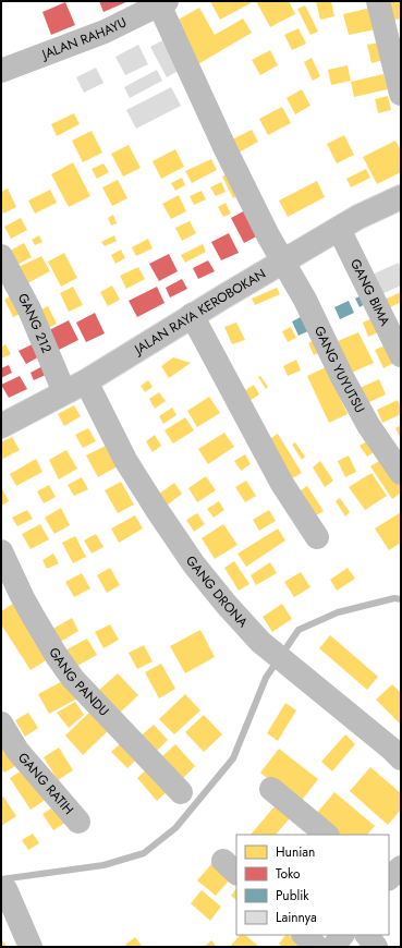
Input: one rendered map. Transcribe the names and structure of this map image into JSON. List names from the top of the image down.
{
  "streets": {
    "street": [
      "JALAN RAHAYU",
      "GANG BIMA",
      "JALAN RAYA KEROBOKAN",
      "GANG 212",
      "GANG YUYUTSU",
      "GANG DRONA",
      "GANG PANDU",
      "GANG RATIH"
    ]
  },
  "crossings": [
    ["JALAN RAHAYU", "GANG YUYUTSU"],
    ["GANG BIMA", "JALAN RAYA KEROBOKAN"],
    ["JALAN RAYA KEROBOKAN", "GANG 212"],
    ["JALAN RAYA KEROBOKAN", "GANG YUYUTSU"],
    ["JALAN RAYA KEROBOKAN", "GANG DRONA"]
  ],
  "legend": [
    "Hunian",
    "Toko",
    "Publik",
    "Lainnya"
  ]
}
